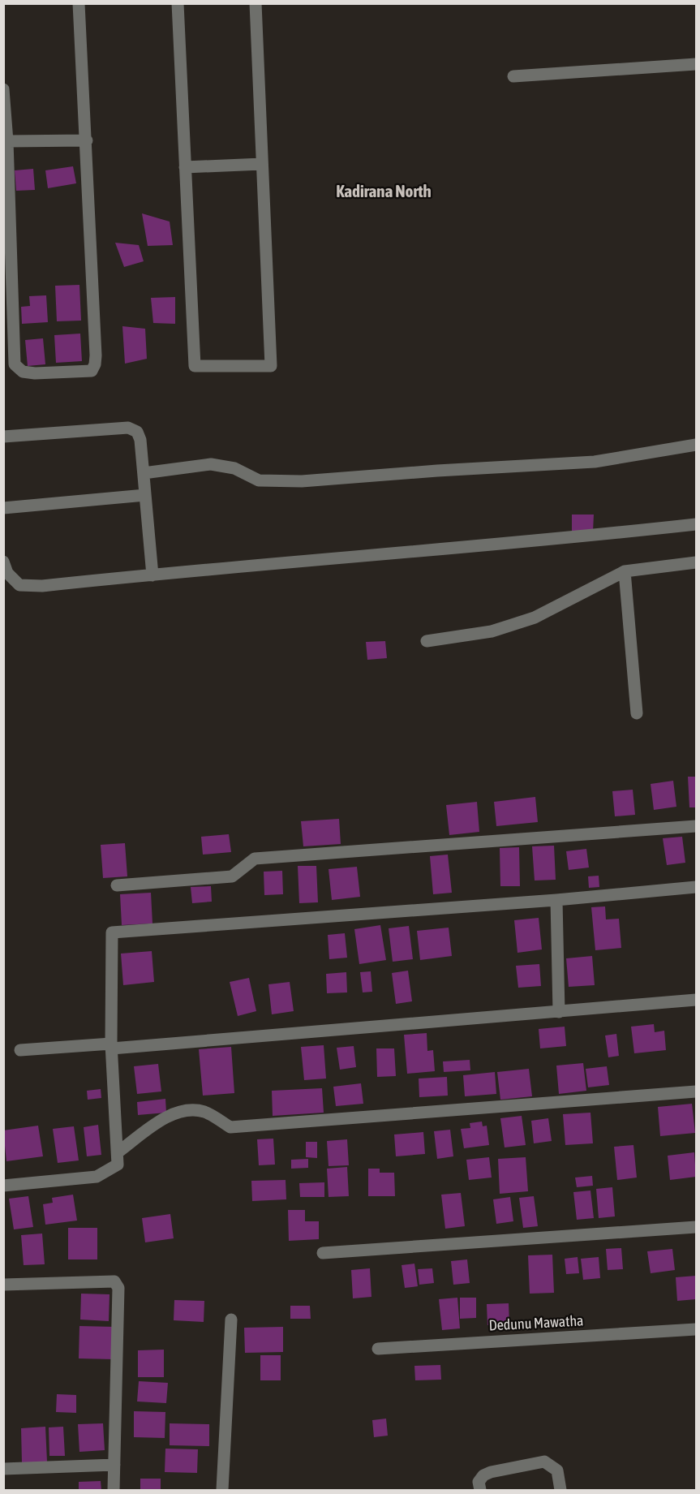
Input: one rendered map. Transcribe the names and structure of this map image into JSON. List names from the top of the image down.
{
  "streets": {
    "street": ["Dedunu Mawatha"]
  },
  "districts": ["Kadirana North"]
}
